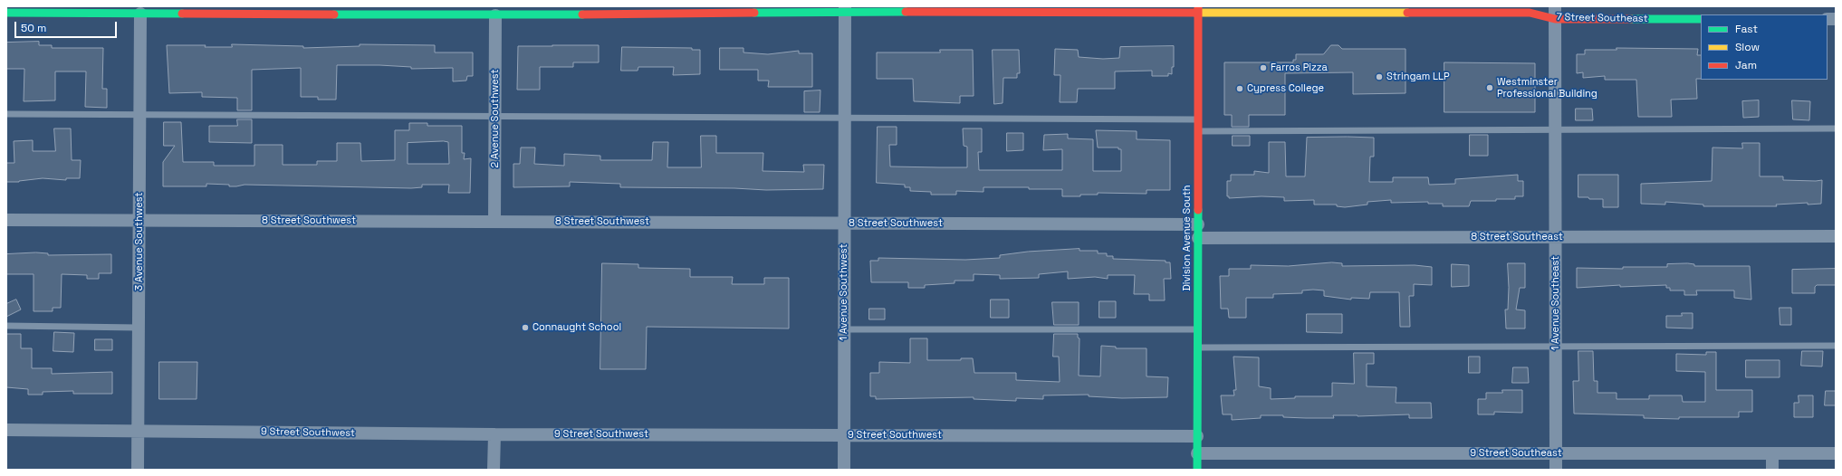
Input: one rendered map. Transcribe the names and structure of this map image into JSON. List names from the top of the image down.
{
  "streets": {
    "street": [
      "7 Street Southeast",
      "2 Avenue Southwest",
      "8 Street Southwest",
      "8 Street Southeast",
      "Division Avenue South",
      "3 Avenue Southwest",
      "1 Avenue Southwest",
      "1 Avenue Southeast",
      "9 Street Southwest",
      "9 Street Southeast"
    ]
  },
  "crossings": [
    ["7 Street Southeast", "2 Avenue Southwest"],
    ["7 Street Southeast", "Division Avenue South"],
    ["7 Street Southeast", "3 Avenue Southwest"],
    ["7 Street Southeast", "1 Avenue Southwest"],
    ["7 Street Southeast", "1 Avenue Southeast"],
    ["2 Avenue Southwest", "8 Street Southwest"],
    ["8 Street Southwest", "Division Avenue South"],
    ["8 Street Southwest", "3 Avenue Southwest"],
    ["8 Street Southwest", "1 Avenue Southwest"],
    ["8 Street Southeast", "Division Avenue South"],
    ["8 Street Southeast", "1 Avenue Southeast"],
    ["Division Avenue South", "9 Street Southwest"],
    ["Division Avenue South", "9 Street Southeast"],
    ["3 Avenue Southwest", "9 Street Southwest"],
    ["1 Avenue Southwest", "9 Street Southwest"],
    ["1 Avenue Southeast", "9 Street Southeast"]
  ],
  "places": [
    "Farros Pizza",
    "Stringam LLP",
    "Westminster Professional Building",
    "Cypress College",
    "Connaught School"
  ],
  "legend": ["Fast", "Slow", "Jam"],
  "scale_bar": "50 m"
}
